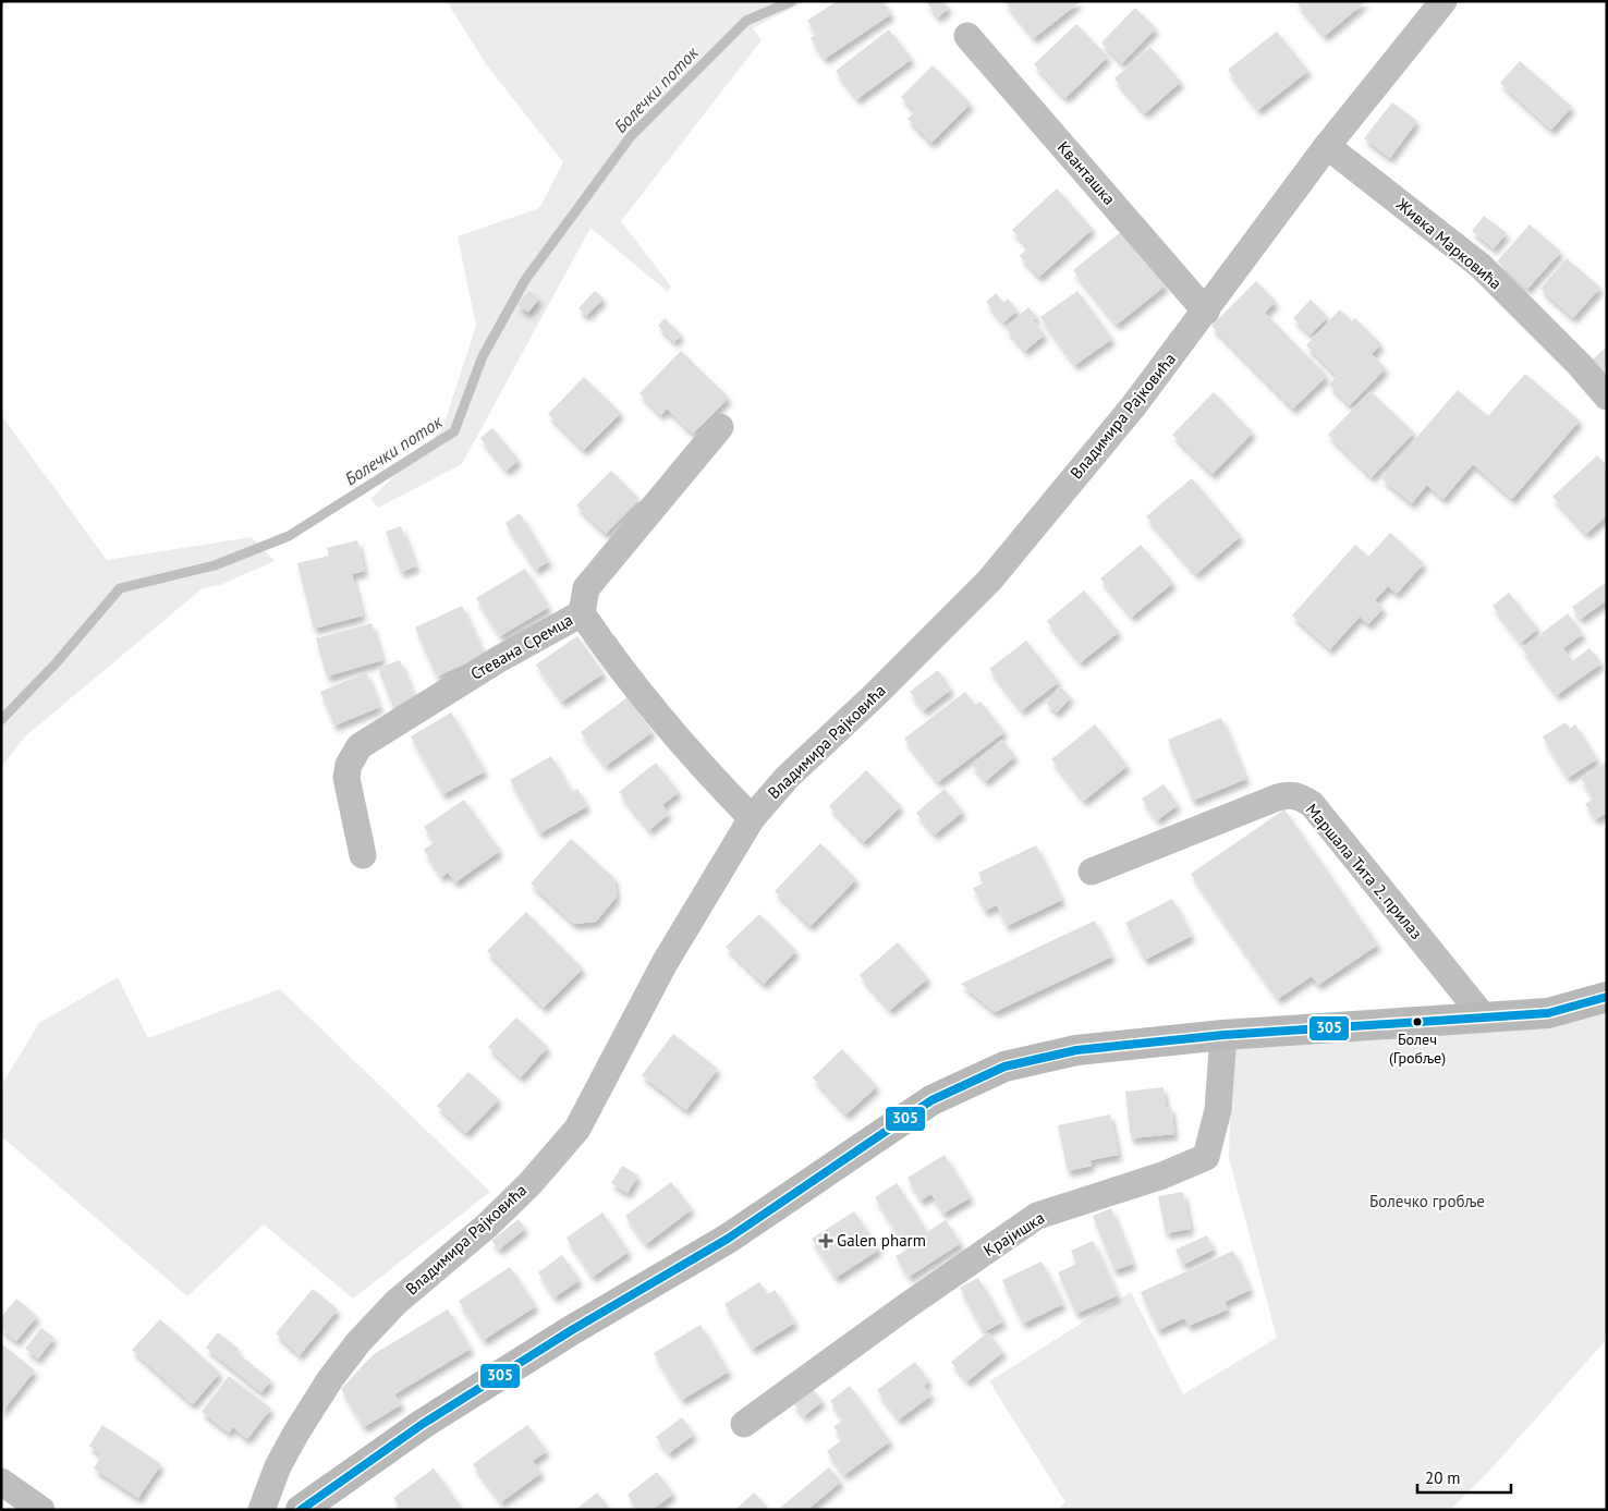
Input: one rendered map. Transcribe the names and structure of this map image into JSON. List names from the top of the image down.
{
  "streets": {
    "street": [
      "Кванташка",
      "Живка Марковића",
      "Владимира Рајковића",
      "Стевана Сремца",
      "Маршала Тита 2. прилаз",
      "Крајишка"
    ]
  },
  "crossings": [
    ["Кванташка", "Владимира Рајковића"],
    ["Живка Марковића", "Владимира Рајковића"],
    ["Владимира Рајковића", "Стевана Сремца"]
  ],
  "water": ["Болечки поток"],
  "parks": ["Болечко гробље"],
  "places": {
    "other": ["Болеч (Гробље)"],
    "health": ["Galen pharm"]
  },
  "lines": ["transit line 305"],
  "scale_bar": "20 m"
}
